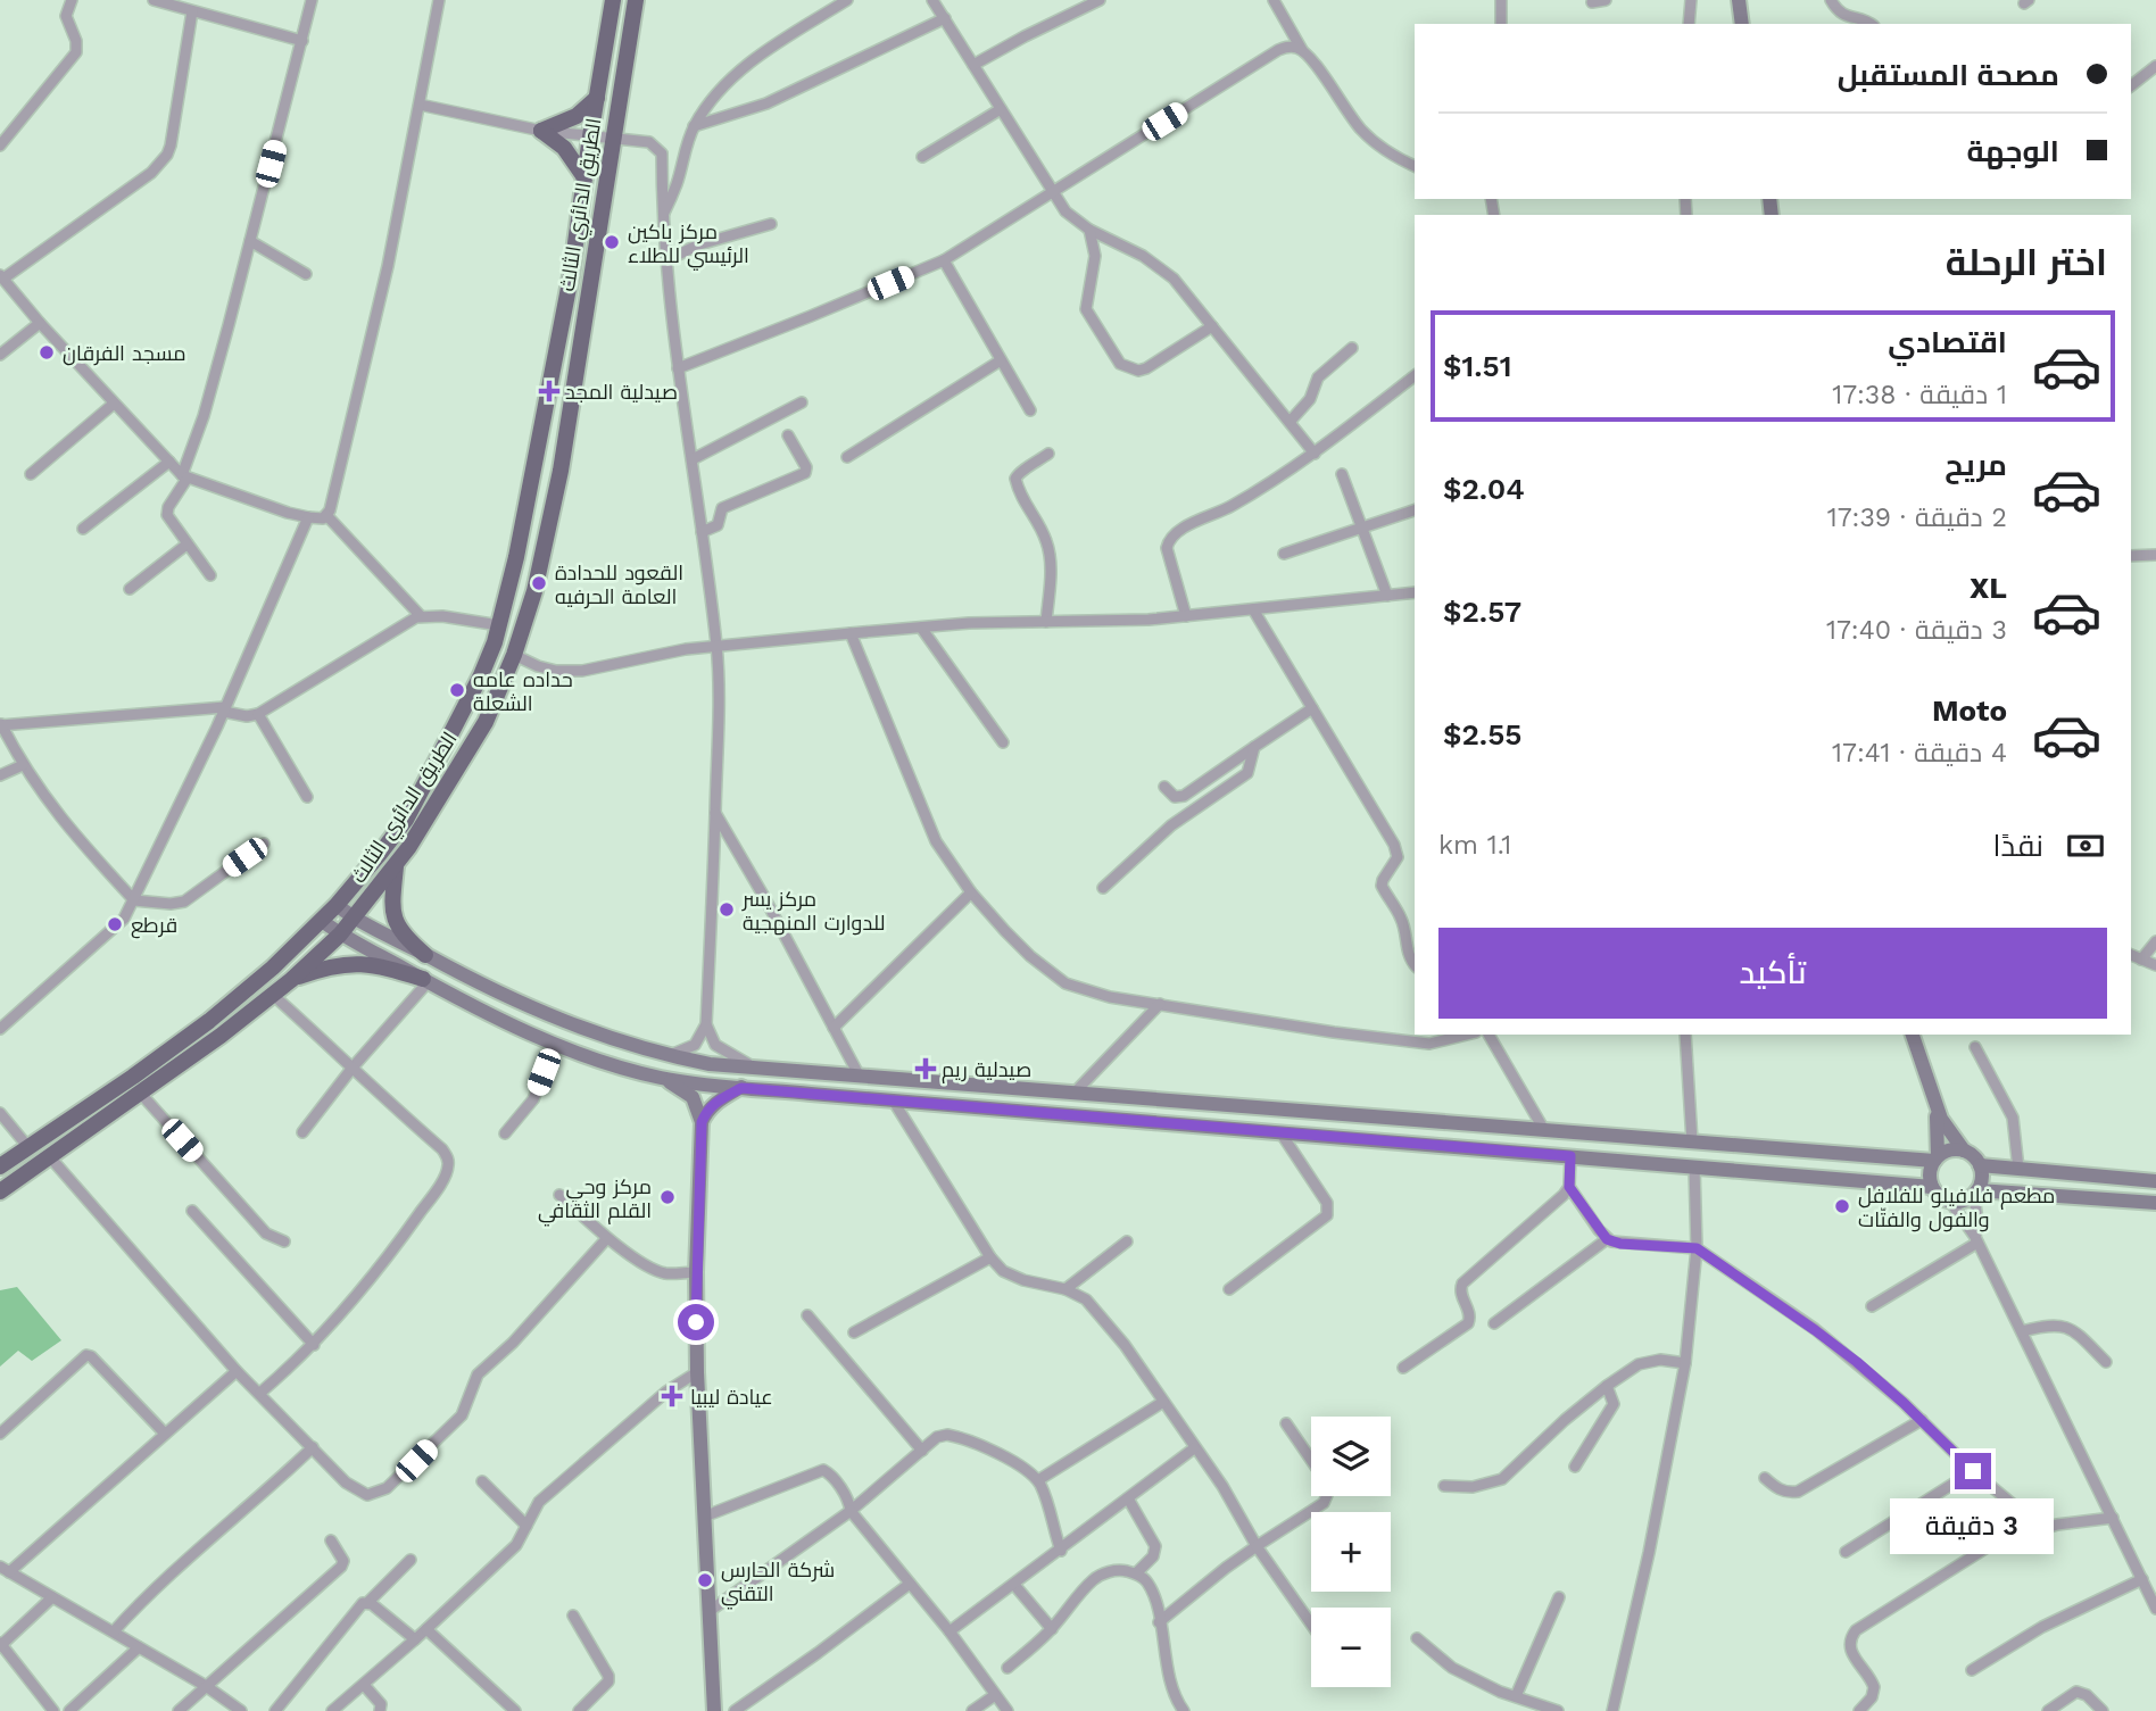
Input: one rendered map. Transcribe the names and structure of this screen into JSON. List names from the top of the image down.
{
  "streets": {
    "main road": ["الطريق الدائري الثالث"]
  },
  "places": {
    "other": [
      "مركز باكين الرئيسي للطلاء",
      "مسجد الفرقان",
      "القعود للحدادة العامة الحرفيه",
      "حداده عامه الشعلة",
      "مركز يسر للدوارت المنهجية",
      "قرطع",
      "مركز وحي القلم الثقافي",
      "مطعم فلافيلو للفلافل والفول والفتّات",
      "شركة الحارس التقني"
    ],
    "health": ["صيدلية المجد", "صيدلية ريم", "عيادة ليبيا"]
  },
  "page": {
    "banner": ["مصحة المستقبل", "الوجهة"],
    "heading": "اختر الرحلة",
    "list": [
      {
        "name": "اقتصادي",
        "note": "1 دقيقة · 17:38",
        "value": "$1.51"
      },
      {
        "name": "مريح",
        "note": "2 دقيقة · 17:39",
        "value": "$2.04"
      },
      {
        "name": "XL",
        "note": "3 دقيقة · 17:40",
        "value": "$2.57"
      },
      {
        "name": "Moto",
        "note": "4 دقيقة · 17:41",
        "value": "$2.55"
      }
    ],
    "pay": ["نقدًا", "1.1 km"],
    "buttons": "تأكيد",
    "map_buttons": ["+", "−"],
    "bubble": "3 دقيقة"
  }
}
